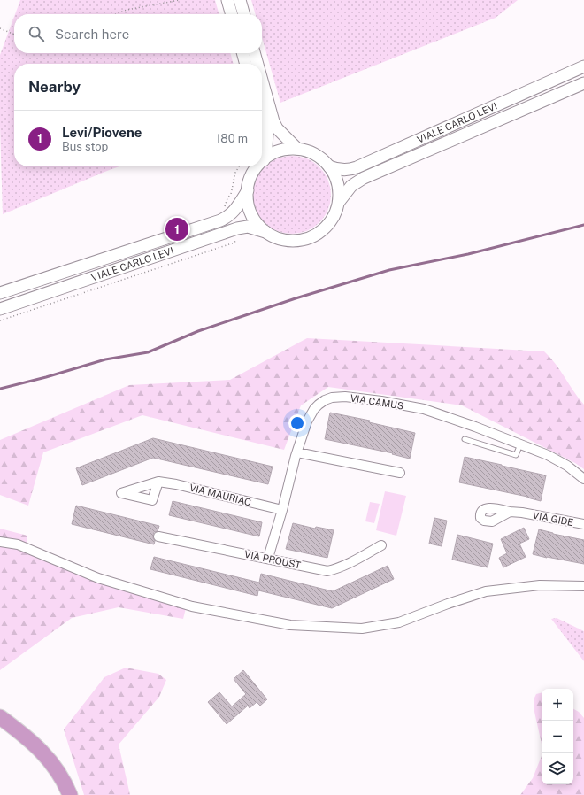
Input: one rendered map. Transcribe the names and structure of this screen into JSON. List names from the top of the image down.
{
  "streets": {
    "street": [
      "VIALE CARLO LEVI",
      "VIA CAMUS",
      "VIA MAURIAC",
      "VIA GIDE",
      "VIA PROUST"
    ]
  },
  "crossings": [
    ["VIA CAMUS", "VIA MAURIAC"],
    ["VIA CAMUS", "VIA PROUST"]
  ],
  "page": {
    "search": "Search here",
    "heading": "Nearby",
    "list": [
      {
        "mark": "1",
        "name": "Levi/Piovene",
        "note": "Bus stop",
        "value": "180 m"
      }
    ],
    "pins": "1",
    "map_buttons": ["+", "−"]
  }
}
